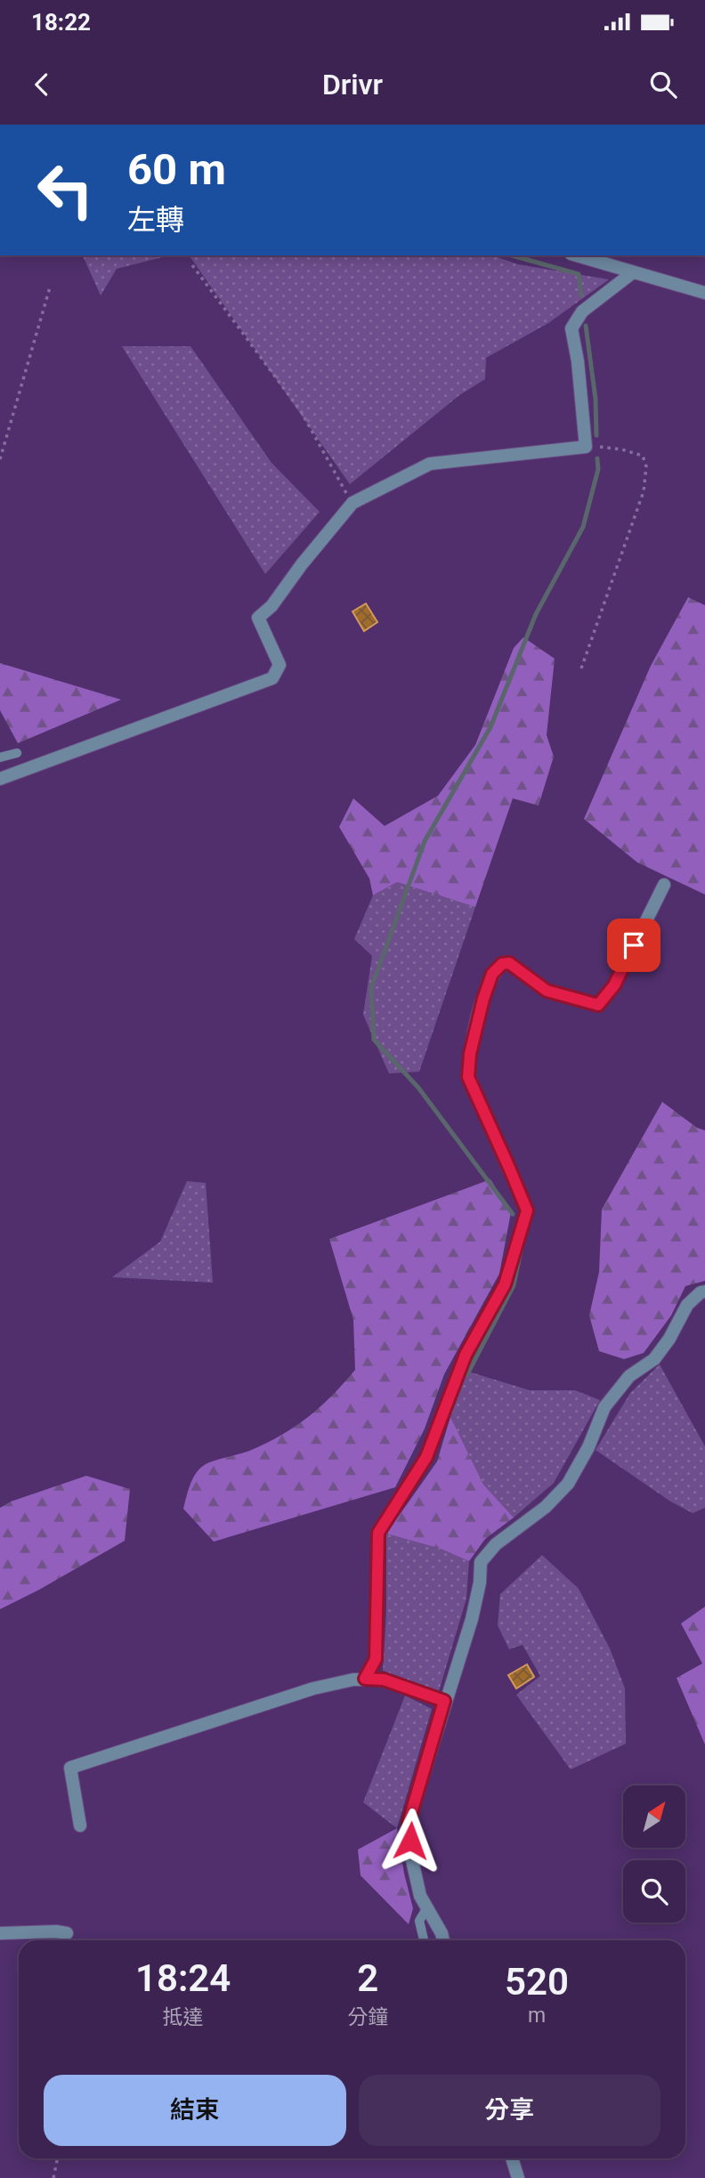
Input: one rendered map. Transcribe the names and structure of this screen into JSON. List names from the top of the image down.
{
  "north": "top right",
  "page": {
    "status": "18:22",
    "header": "Drivr",
    "turn": ["60 m", "左轉"],
    "eta": [
      "18:24",
      "抵達",
      "2",
      "分鐘",
      "520",
      "m"
    ],
    "buttons": ["結束", "分享"]
  }
}
